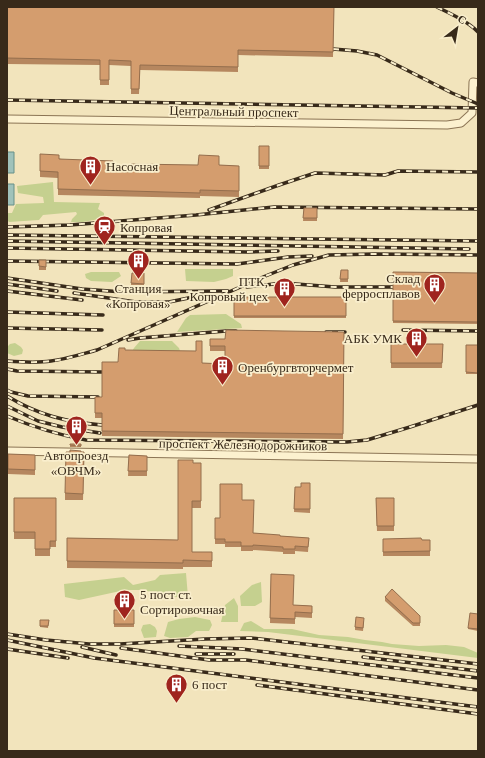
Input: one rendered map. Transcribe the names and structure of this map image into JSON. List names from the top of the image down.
{
  "streets": {
    "street": ["Центральный проспект", "проспект Железнодорожников"]
  },
  "places": {
    "building": [
      "Насосная",
      "Станция «Копровая»",
      "Склад ферросплавов",
      "ПТК, Копровый цех",
      "АБК УМК",
      "Оренбургвторчермет",
      "Автопроезд «ОВЧМ»",
      "5 пост ст. Сортировочная",
      "6 пост"
    ],
    "station": ["Копровая"]
  },
  "north": "top right"
}
